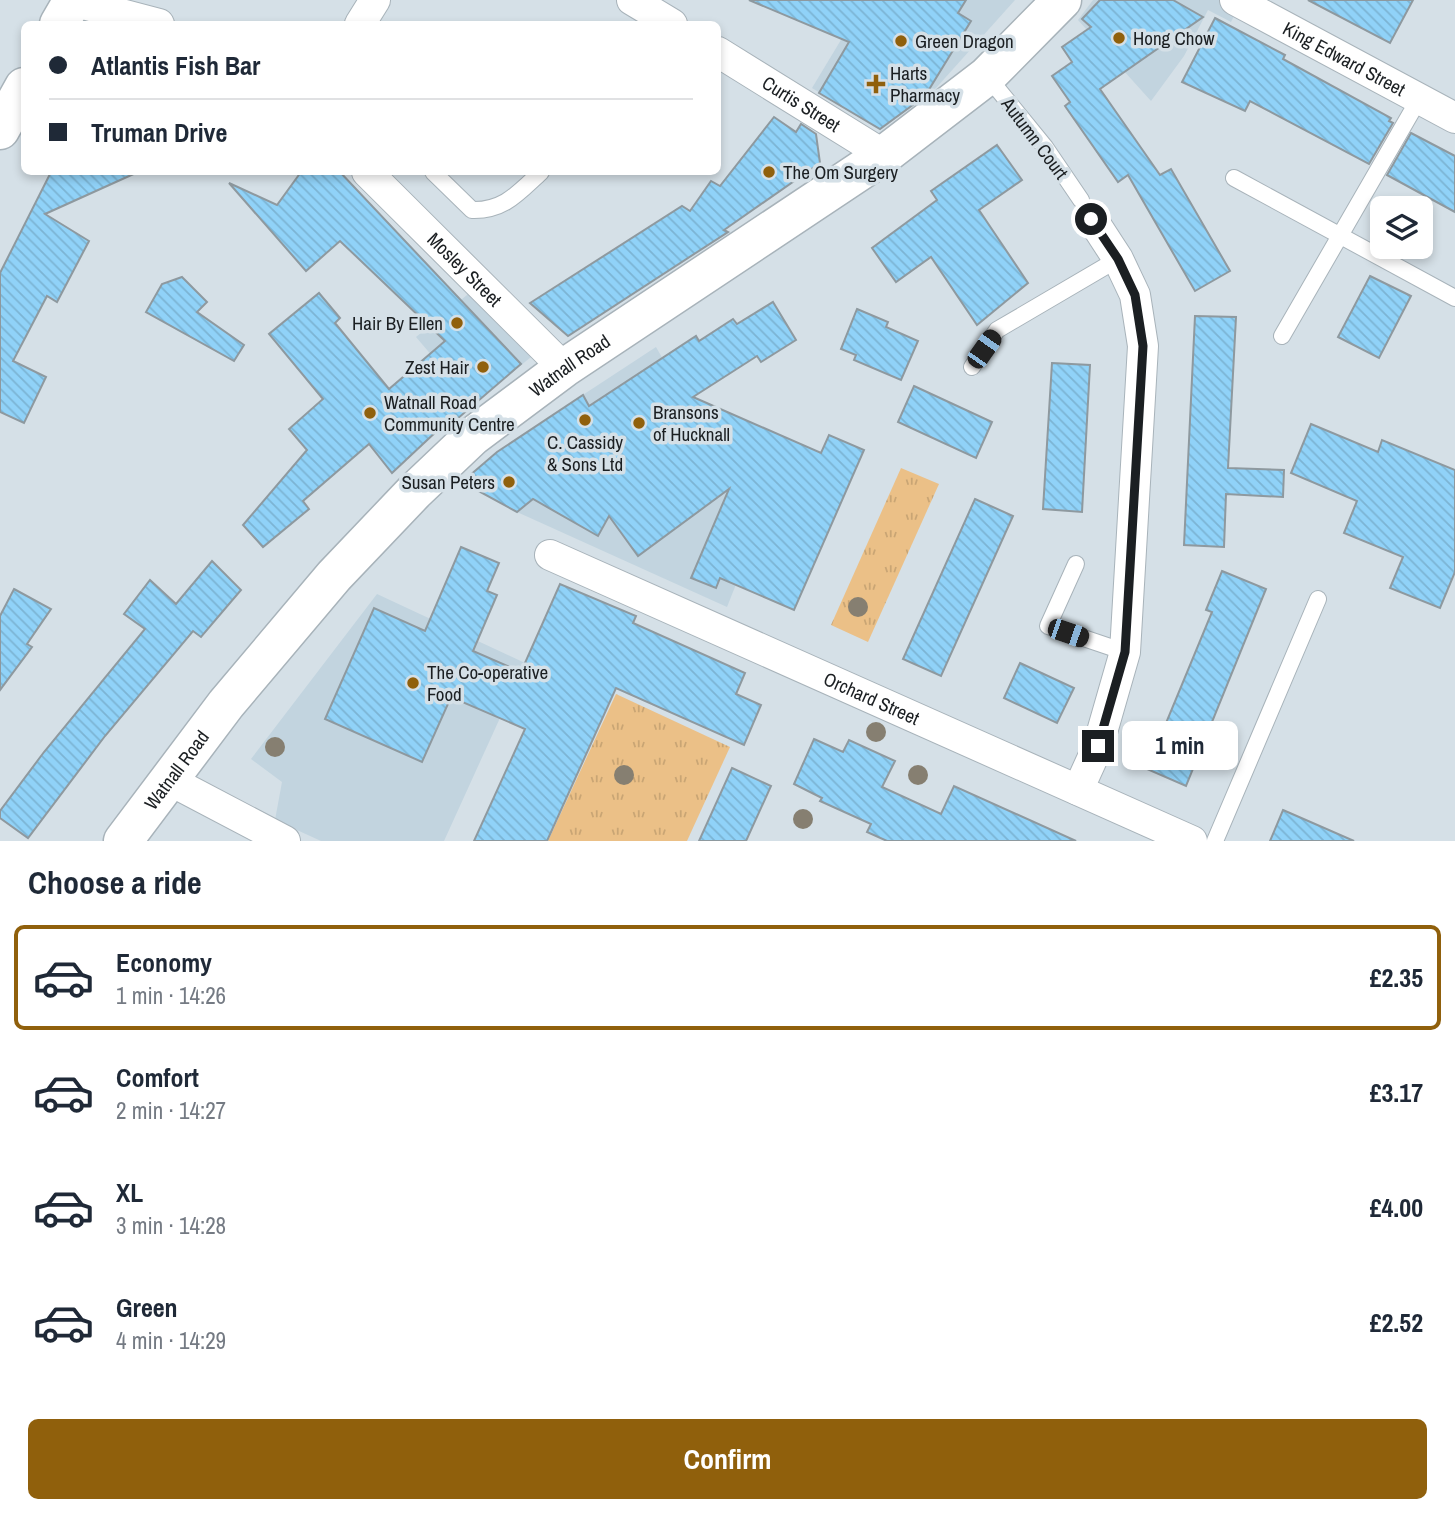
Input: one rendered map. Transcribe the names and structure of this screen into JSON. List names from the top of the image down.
{
  "streets": {
    "main road": ["Watnall Road"],
    "street": [
      "King Edward Street",
      "Curtis Street",
      "Mosley Street",
      "Orchard Street"
    ],
    "lane": ["Autumn Court"]
  },
  "crossings": [
    ["Curtis Street", "Watnall Road"],
    ["Autumn Court", "Watnall Road"],
    ["Mosley Street", "Watnall Road"]
  ],
  "places": {
    "other": [
      "Hong Chow",
      "Green Dragon",
      "The Om Surgery",
      "Hair By Ellen",
      "Zest Hair",
      "Watnall Road Community Centre",
      "C. Cassidy & Sons Ltd",
      "Bransons of Hucknall",
      "Susan Peters",
      "The Co-operative Food"
    ],
    "health": ["Harts Pharmacy"]
  },
  "page": {
    "banner": ["Atlantis Fish Bar", "Truman Drive"],
    "bubble": "1 min",
    "heading": "Choose a ride",
    "list": [
      {
        "name": "Economy",
        "note": "1 min · 14:26",
        "value": "£2.35"
      },
      {
        "name": "Comfort",
        "note": "2 min · 14:27",
        "value": "£3.17"
      },
      {
        "name": "XL",
        "note": "3 min · 14:28",
        "value": "£4.00"
      },
      {
        "name": "Green",
        "note": "4 min · 14:29",
        "value": "£2.52"
      }
    ],
    "buttons": "Confirm"
  }
}
